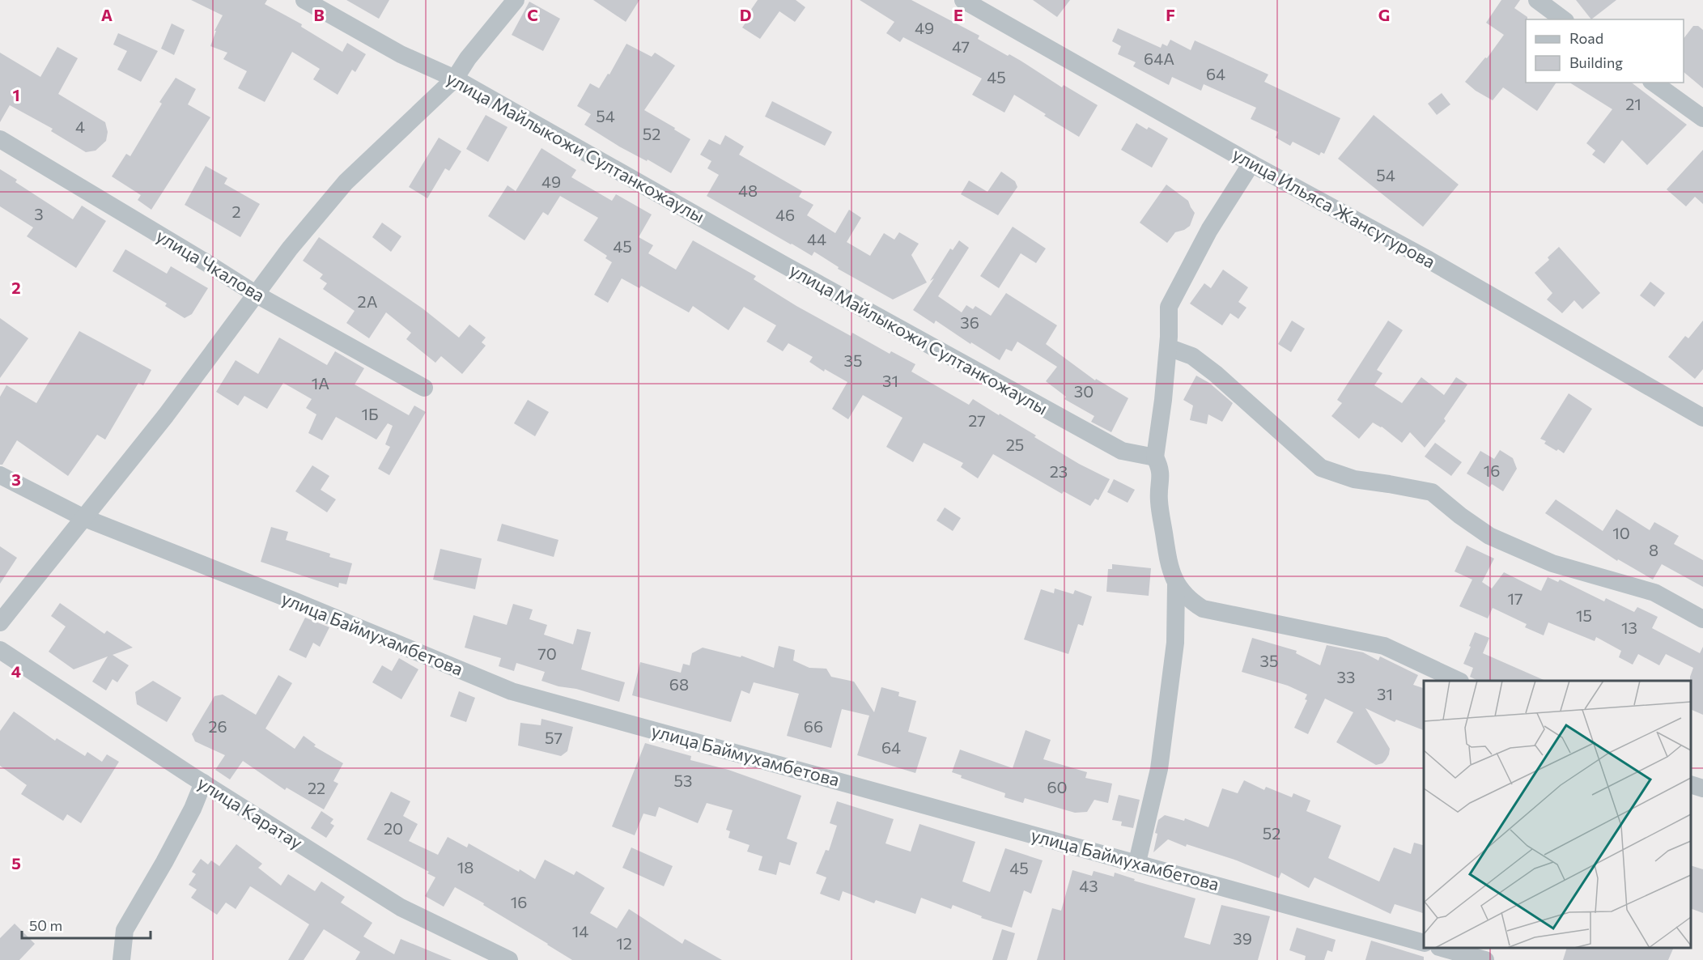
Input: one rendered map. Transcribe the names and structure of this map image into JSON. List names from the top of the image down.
{
  "streets": {
    "street": [
      "улица Майлыкожи Султанкожаулы",
      "улица Ильяса Жансугурова",
      "улица Чкалова",
      "улица Баймухамбетова",
      "улица Каратау"
    ]
  },
  "house_numbers": [
    "49",
    "47",
    "64А",
    "64",
    "45",
    "21",
    "54",
    "4",
    "52",
    "54",
    "49",
    "48",
    "2",
    "3",
    "46",
    "44",
    "45",
    "2А",
    "36",
    "35",
    "31",
    "1А",
    "30",
    "1Б",
    "27",
    "25",
    "16",
    "23",
    "10",
    "8",
    "17",
    "15",
    "13",
    "70",
    "35",
    "33",
    "68",
    "31",
    "26",
    "66",
    "57",
    "64",
    "53",
    "60",
    "22",
    "20",
    "52",
    "18",
    "45",
    "43",
    "16",
    "14",
    "39",
    "12"
  ],
  "legend": ["Road", "Building"],
  "scale_bar": "50 m",
  "grid": {
    "columns": [
      "A",
      "B",
      "C",
      "D",
      "E",
      "F",
      "G"
    ],
    "rows": [
      "1",
      "2",
      "3",
      "4",
      "5"
    ]
  }
}
